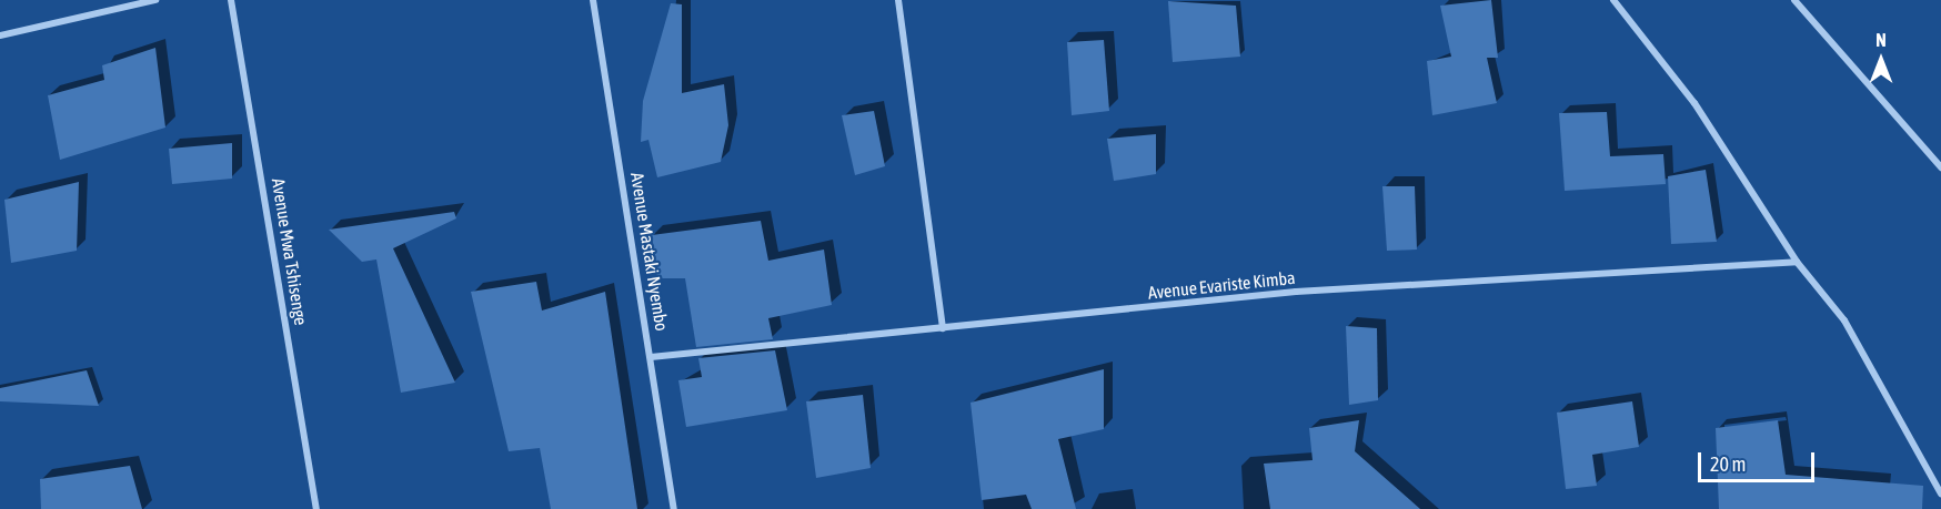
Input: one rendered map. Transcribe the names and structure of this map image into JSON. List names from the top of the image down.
{
  "streets": {
    "street": ["Avenue Mwa Tshisenge", "Avenue Mastaki Nyembo", "Avenue Evariste Kimba"]
  },
  "crossings": [
    ["Avenue Mastaki Nyembo", "Avenue Evariste Kimba"]
  ],
  "scale_bar": "20 m",
  "north": "top"
}
